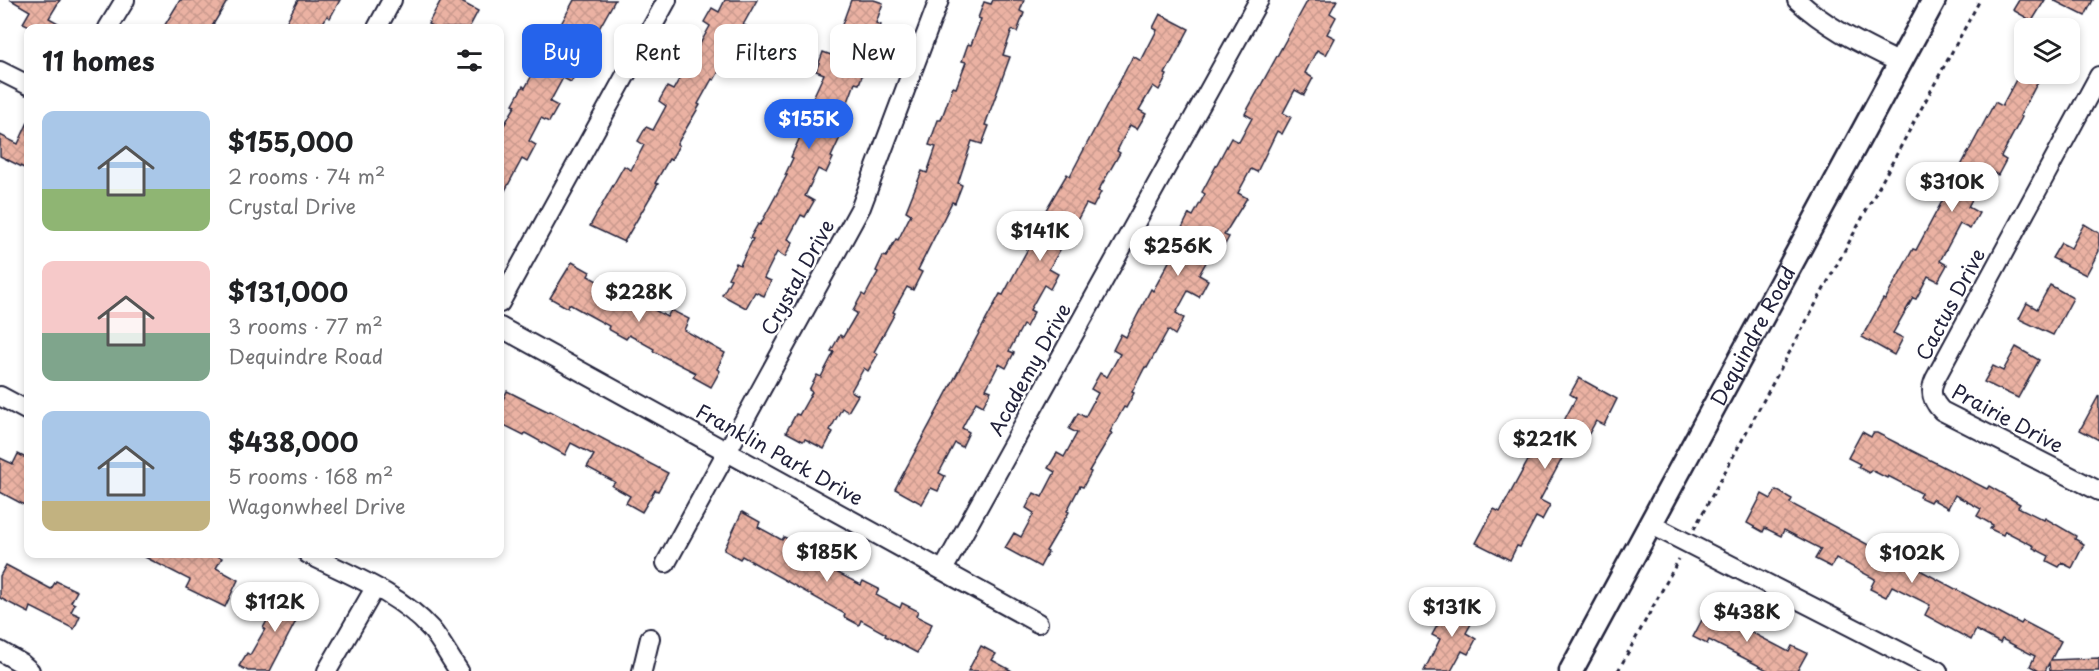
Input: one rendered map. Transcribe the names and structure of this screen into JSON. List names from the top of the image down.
{
  "streets": {
    "main road": ["Dequindre Road"],
    "street": [
      "Crystal Drive",
      "Cactus Drive",
      "Academy Drive",
      "Prairie Drive",
      "Franklin Park Drive"
    ]
  },
  "crossings": [
    ["Crystal Drive", "Franklin Park Drive"],
    ["Cactus Drive", "Prairie Drive"],
    ["Academy Drive", "Franklin Park Drive"]
  ],
  "page": {
    "chip": [
      "Buy",
      "Rent",
      "Filters",
      "New"
    ],
    "heading": "11 homes",
    "list": [
      {
        "name": "$155,000",
        "note": "2 rooms · 74 m² · Crystal Drive"
      },
      {
        "name": "$131,000",
        "note": "3 rooms · 77 m² · Dequindre Road"
      },
      {
        "name": "$438,000",
        "note": "5 rooms · 168 m² · Wagonwheel Drive"
      }
    ],
    "price": [
      "$155K",
      "$310K",
      "$141K",
      "$256K",
      "$228K",
      "$221K",
      "$185K",
      "$102K",
      "$112K",
      "$131K",
      "$438K"
    ]
  }
}
